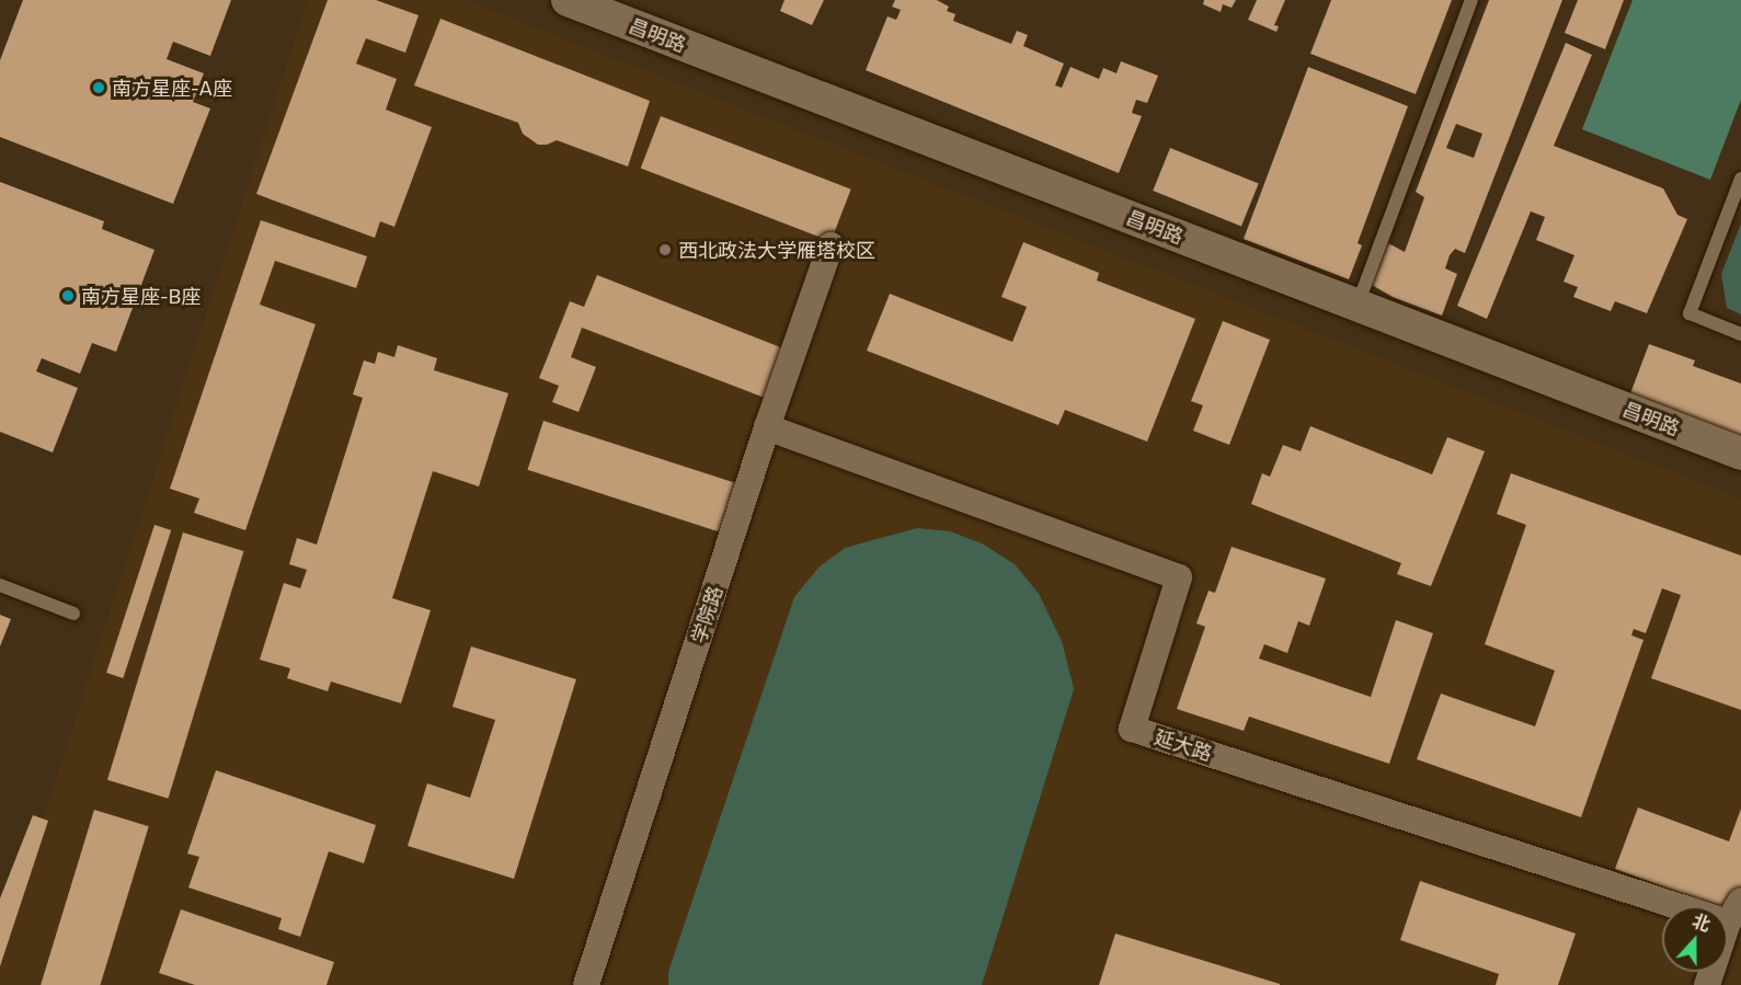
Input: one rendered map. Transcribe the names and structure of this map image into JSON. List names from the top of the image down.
{
  "streets": {
    "street": ["昌明路", "学院路", "延大路"]
  },
  "crossings": [
    ["学院路", "延大路"]
  ],
  "places": ["南方星座-A座", "西北政法大学雁塔校区", "南方星座-B座"],
  "north": "top"
}
